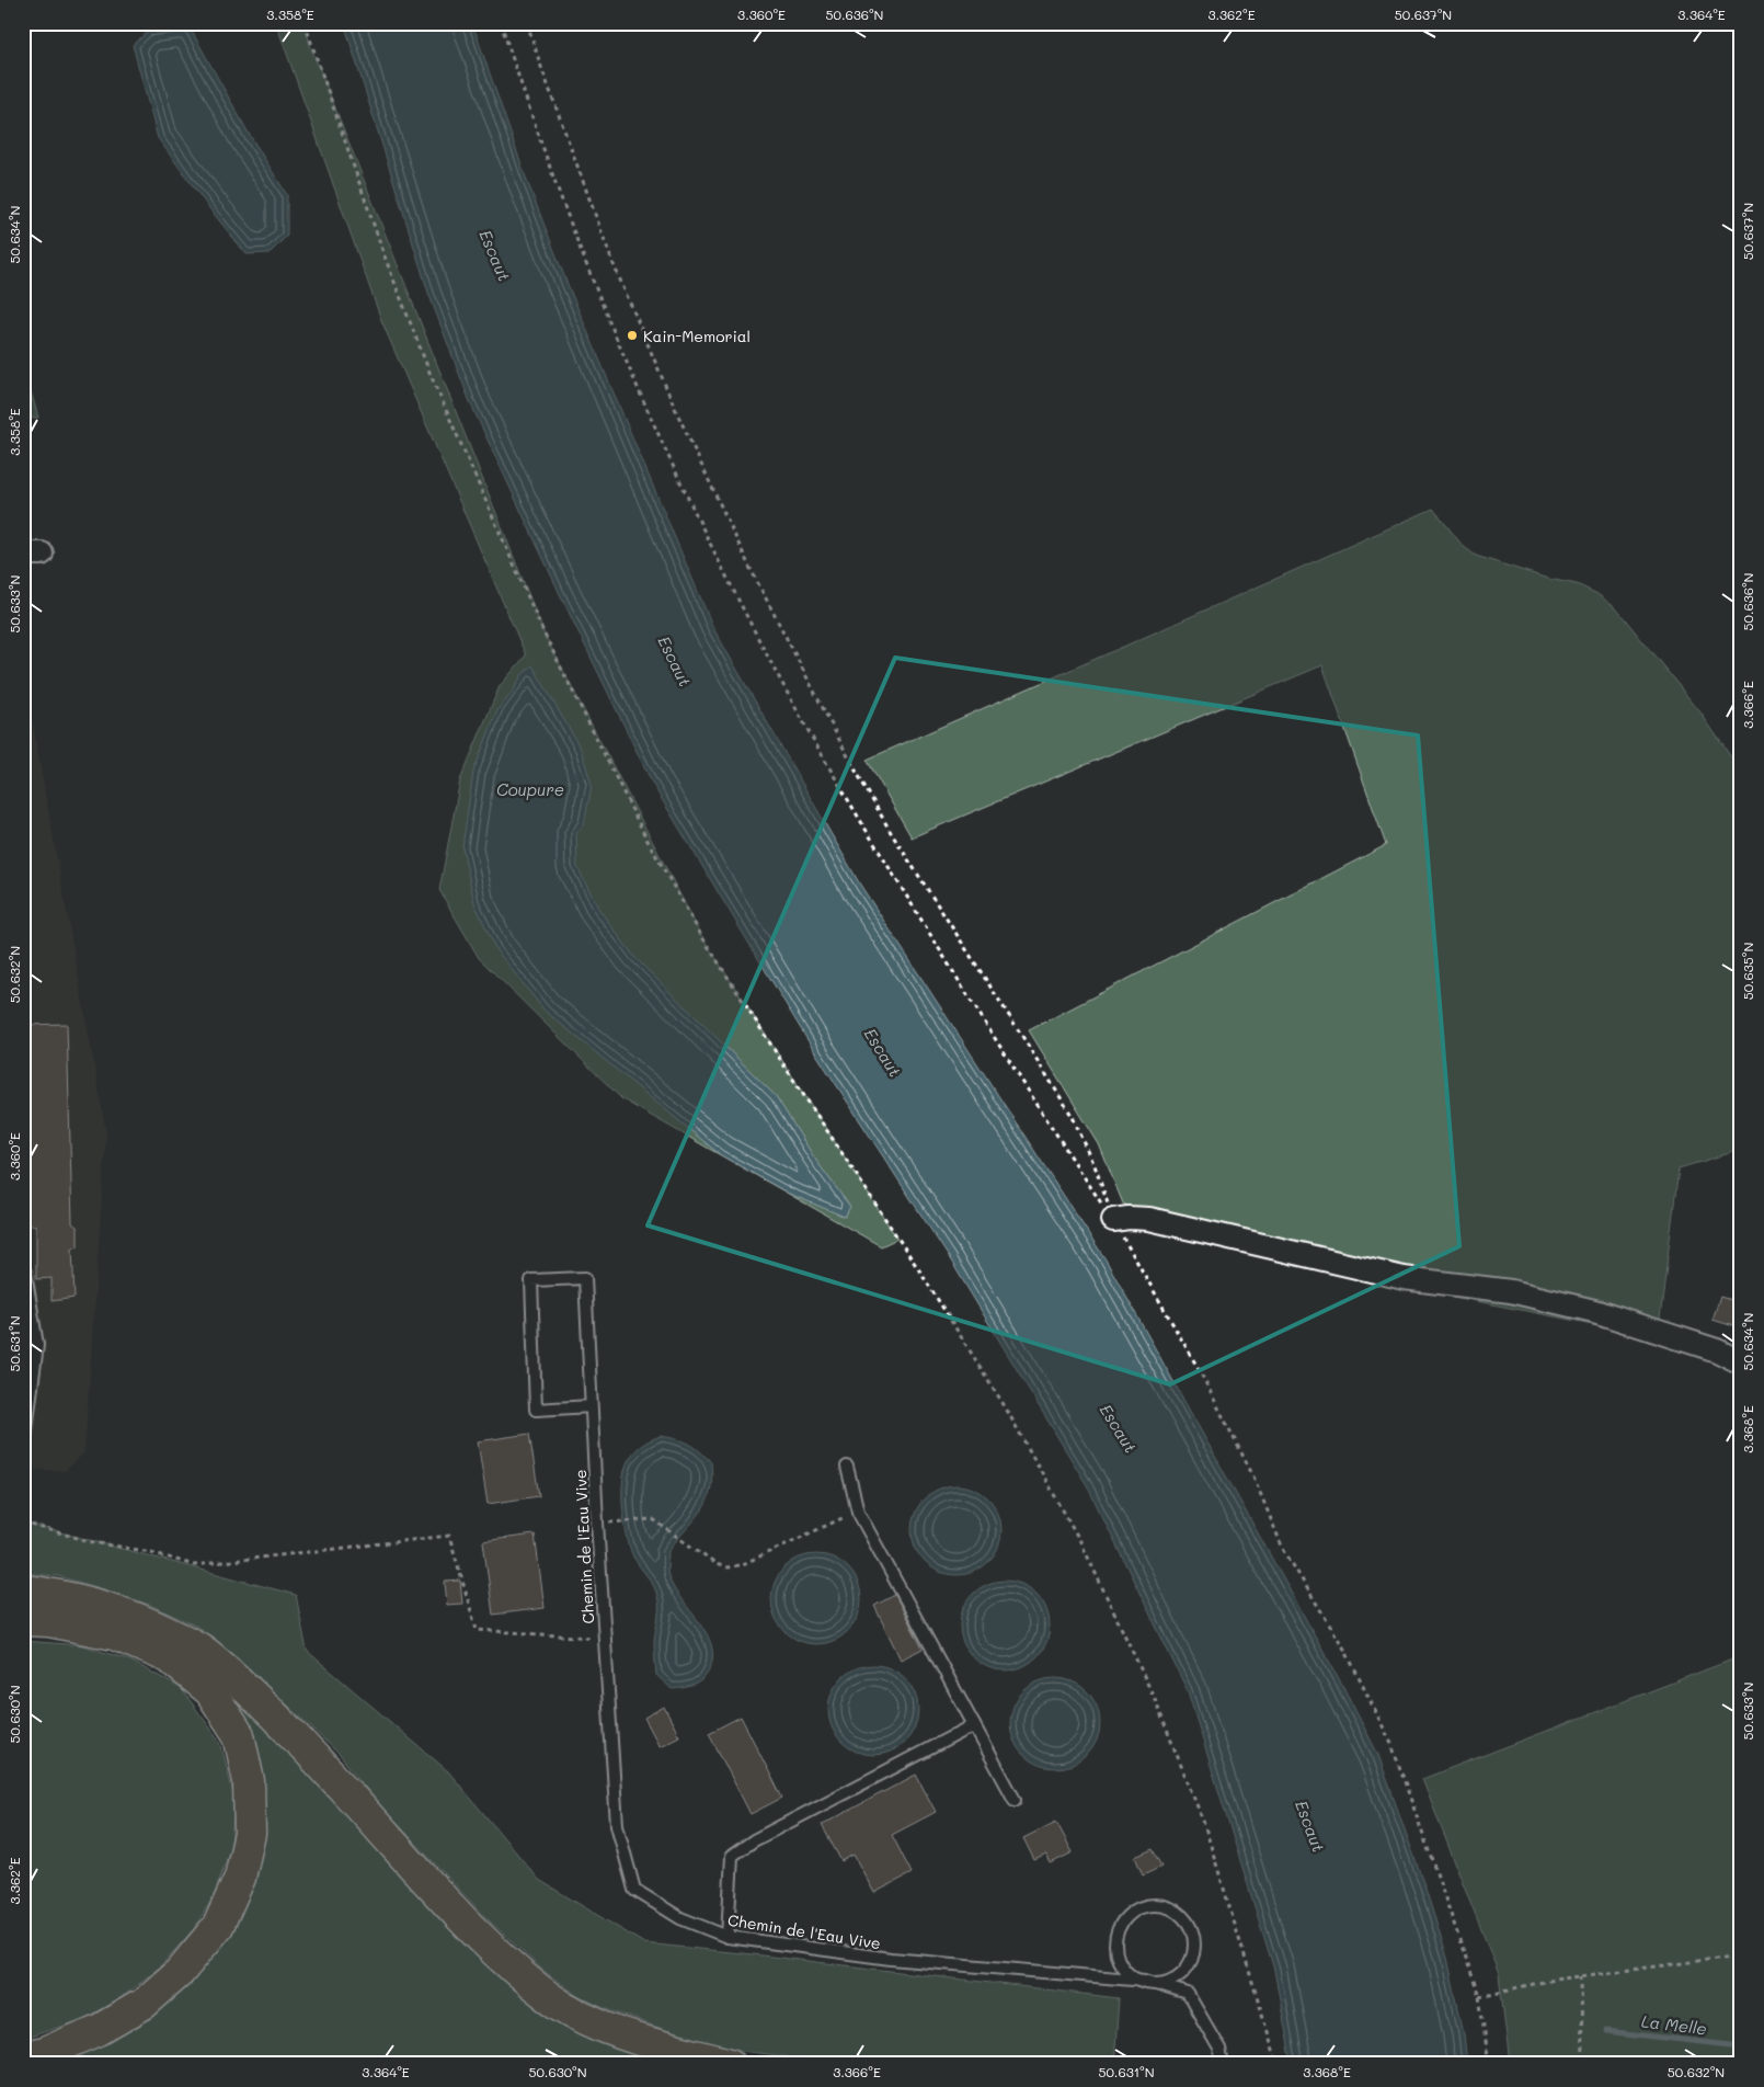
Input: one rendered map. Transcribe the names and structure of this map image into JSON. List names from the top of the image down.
{
  "streets": {
    "lane": ["Chemin de l'Eau Vive"]
  },
  "water": ["Escaut", "Coupure", "La Melle"],
  "places": ["Kain-Memorial"],
  "coordinates": [
    "3.358°E",
    "3.360°E",
    "50.636°N",
    "3.362°E",
    "50.637°N",
    "3.364°E",
    "50.634°N",
    "50.633°N",
    "3.366°E",
    "50.635°N",
    "50.632°N",
    "50.631°N",
    "3.368°E",
    "50.630°N"
  ]
}
